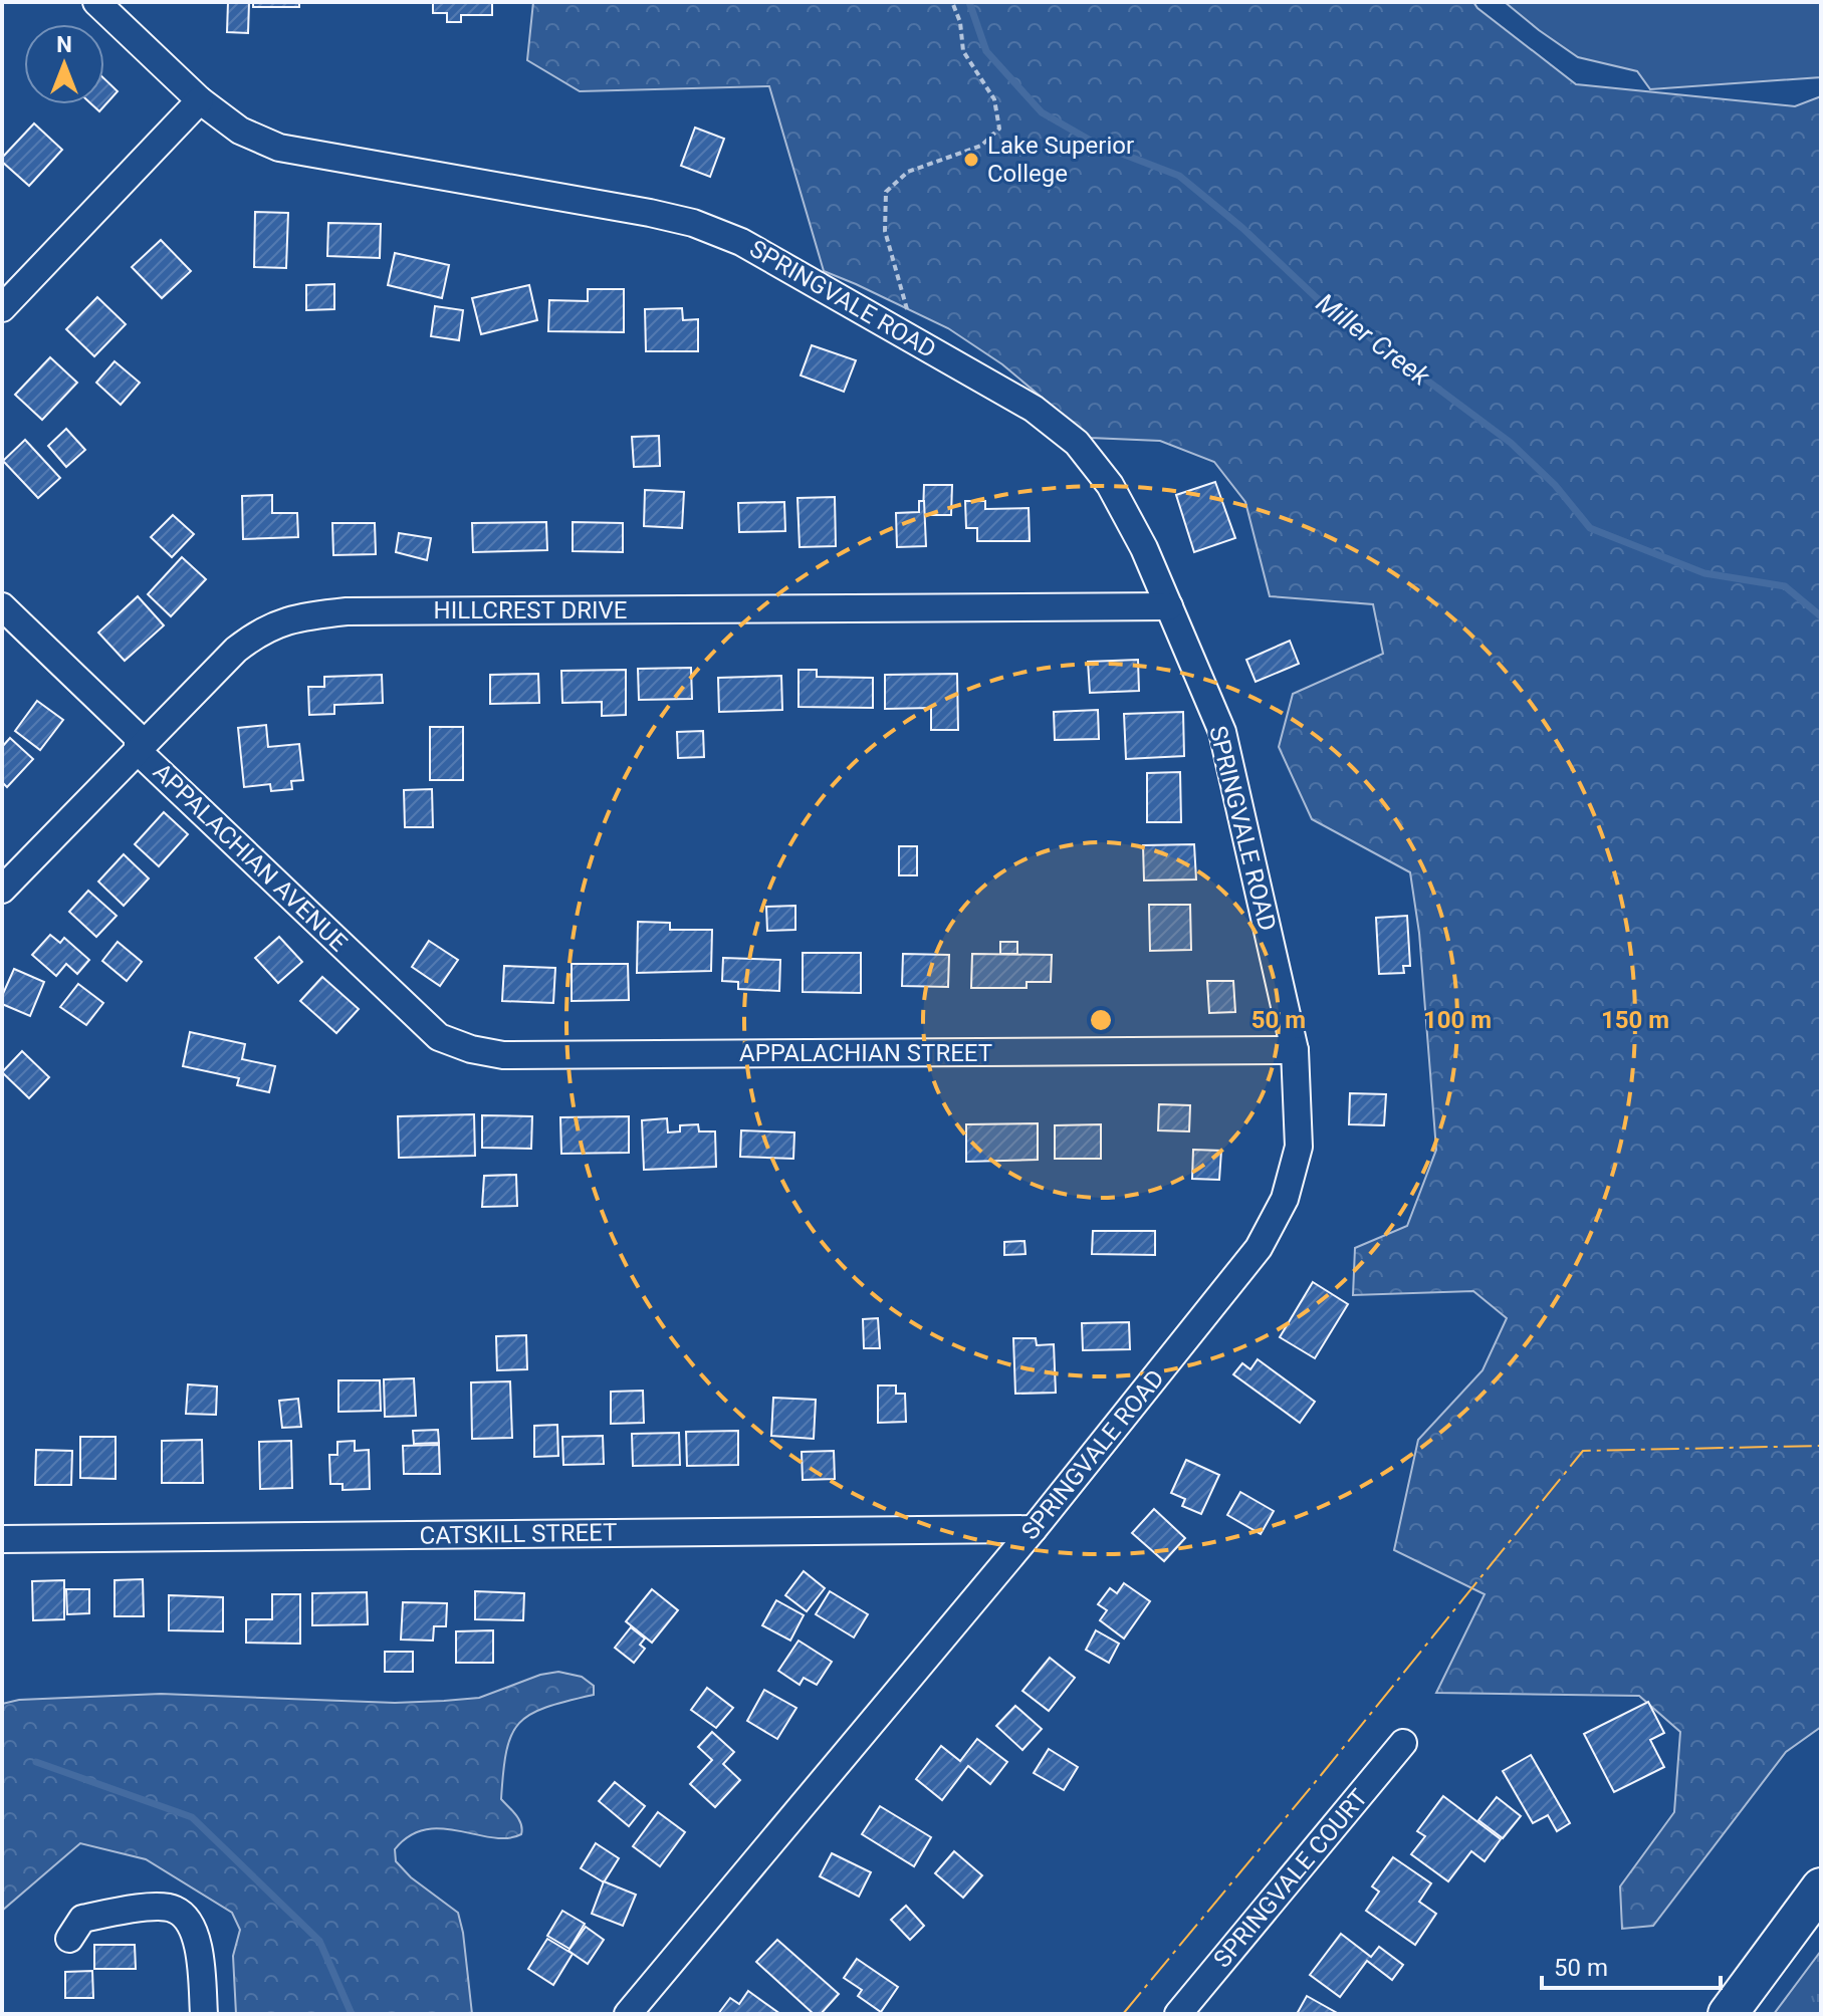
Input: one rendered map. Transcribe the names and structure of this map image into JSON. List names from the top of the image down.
{
  "streets": {
    "street": [
      "SPRINGVALE ROAD",
      "HILLCREST DRIVE",
      "APPALACHIAN AVENUE",
      "APPALACHIAN STREET",
      "CATSKILL STREET",
      "SPRINGVALE COURT"
    ]
  },
  "crossings": [
    ["SPRINGVALE ROAD", "HILLCREST DRIVE"],
    ["SPRINGVALE ROAD", "APPALACHIAN STREET"],
    ["SPRINGVALE ROAD", "CATSKILL STREET"],
    ["HILLCREST DRIVE", "APPALACHIAN AVENUE"],
    ["APPALACHIAN AVENUE", "APPALACHIAN STREET"]
  ],
  "water": ["Miller Creek"],
  "places": ["Lake Superior College"],
  "scale_bar": "50 m",
  "north": "top",
  "rings": ["50 m", "100 m", "150 m"]
}
